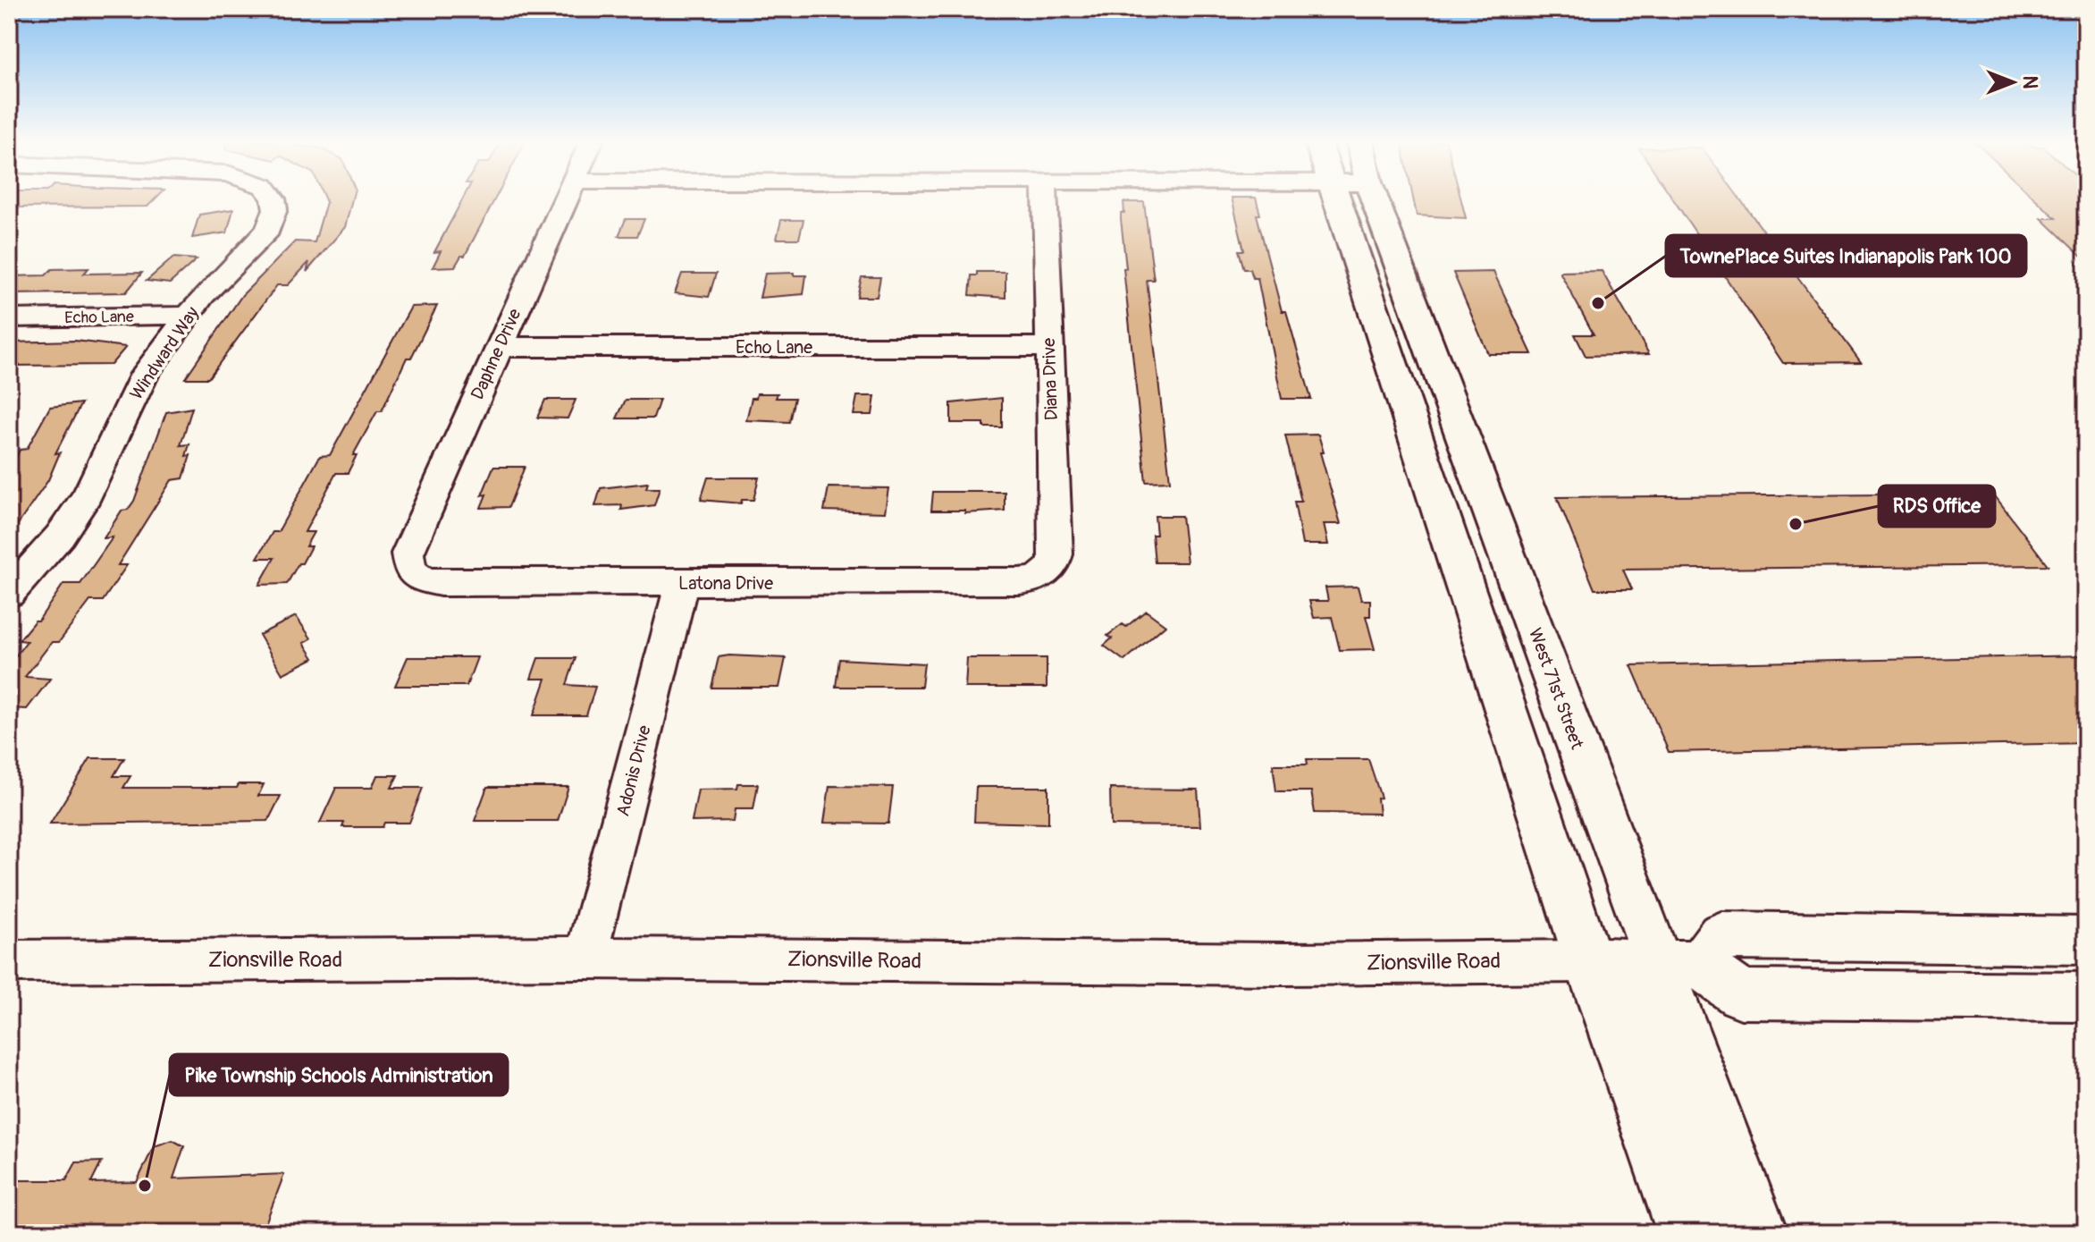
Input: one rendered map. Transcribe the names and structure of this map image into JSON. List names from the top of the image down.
{
  "streets": {
    "main road": ["West 71st Street", "Zionsville Road"],
    "street": [
      "Echo Lane",
      "Windward Way",
      "Daphne Drive",
      "Diana Drive",
      "Latona Drive",
      "Adonis Drive"
    ]
  },
  "crossings": [
    ["Echo Lane", "Windward Way"],
    ["Echo Lane", "Daphne Drive"],
    ["Echo Lane", "Diana Drive"],
    ["Daphne Drive", "Latona Drive"],
    ["Diana Drive", "Latona Drive"],
    ["Latona Drive", "Adonis Drive"],
    ["West 71st Street", "Zionsville Road"],
    ["Adonis Drive", "Zionsville Road"]
  ],
  "places": ["TownePlace Suites Indianapolis Park 100", "RDS Office", "Pike Township Schools Administration"],
  "north": "right"
}
